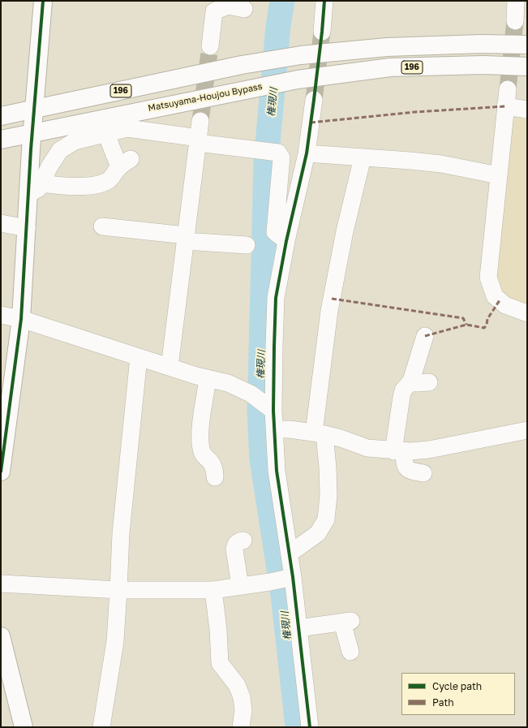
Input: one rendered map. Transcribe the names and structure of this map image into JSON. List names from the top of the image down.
{
  "streets": {
    "main road": ["196", "Matsuyama-Houjou Bypass"]
  },
  "water": ["権現川"],
  "legend": ["Cycle path", "Path"]
}
